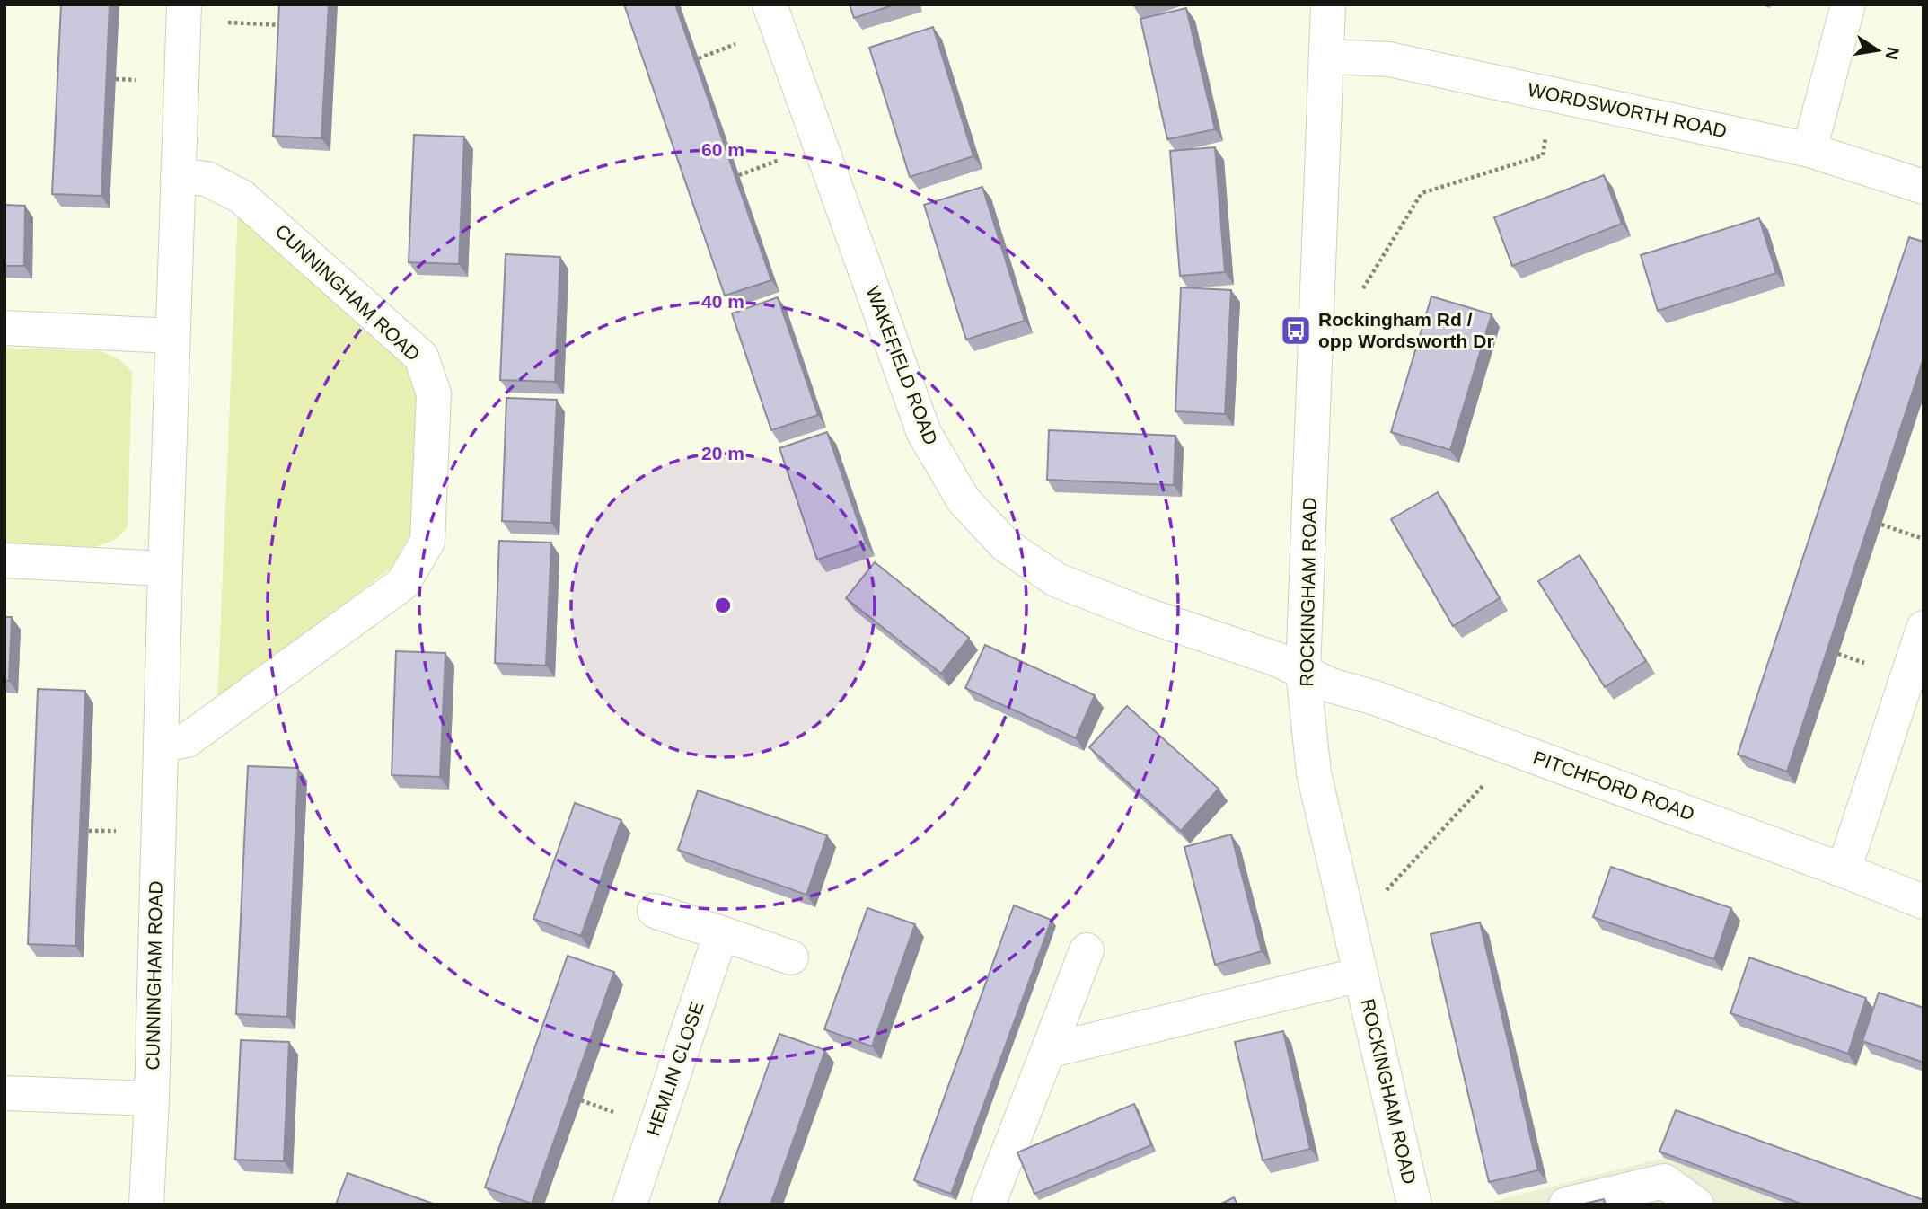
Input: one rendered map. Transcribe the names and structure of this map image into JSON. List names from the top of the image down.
{
  "streets": {
    "street": [
      "WORDSWORTH ROAD",
      "CUNNINGHAM ROAD",
      "WAKEFIELD ROAD",
      "ROCKINGHAM ROAD",
      "PITCHFORD ROAD",
      "HEMLIN CLOSE"
    ]
  },
  "crossings": [
    ["WORDSWORTH ROAD", "ROCKINGHAM ROAD"],
    ["WAKEFIELD ROAD", "ROCKINGHAM ROAD"],
    ["WAKEFIELD ROAD", "PITCHFORD ROAD"],
    ["ROCKINGHAM ROAD", "PITCHFORD ROAD"]
  ],
  "places": {
    "bus stop": ["Rockingham Rd / opp Wordsworth Dr"]
  },
  "north": "right",
  "rings": ["60 m", "40 m", "20 m"]
}
